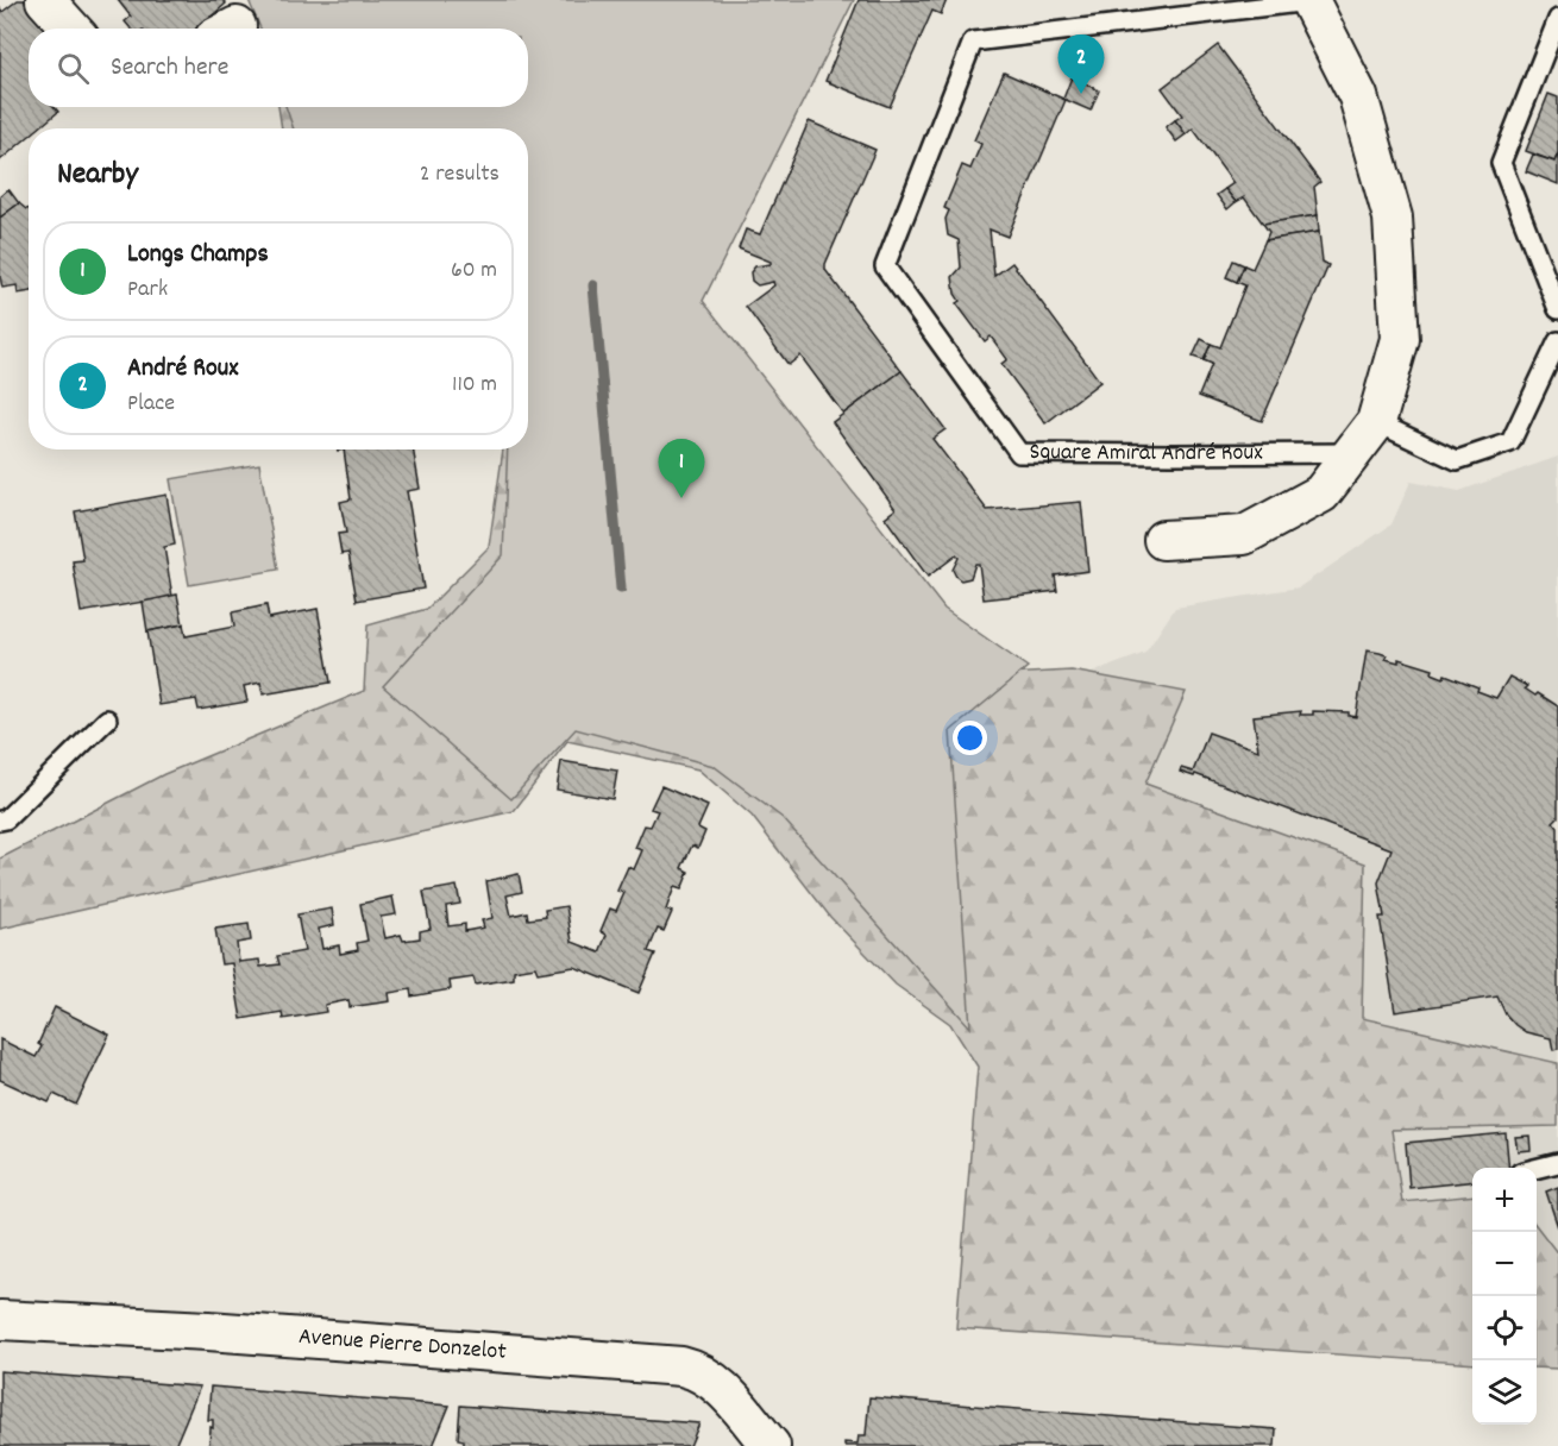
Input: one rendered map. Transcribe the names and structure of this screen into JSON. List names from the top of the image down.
{
  "streets": {
    "street": ["Square Amiral André Roux", "Avenue Pierre Donzelot"]
  },
  "page": {
    "search": "Search here",
    "pins": ["2", "1"],
    "heading": ["Nearby", "2 results"],
    "list": [
      {
        "mark": "1",
        "name": "Longs Champs",
        "note": "Park",
        "value": "60 m"
      },
      {
        "mark": "2",
        "name": "André Roux",
        "note": "Place",
        "value": "110 m"
      }
    ],
    "map_buttons": ["+", "−"]
  }
}
